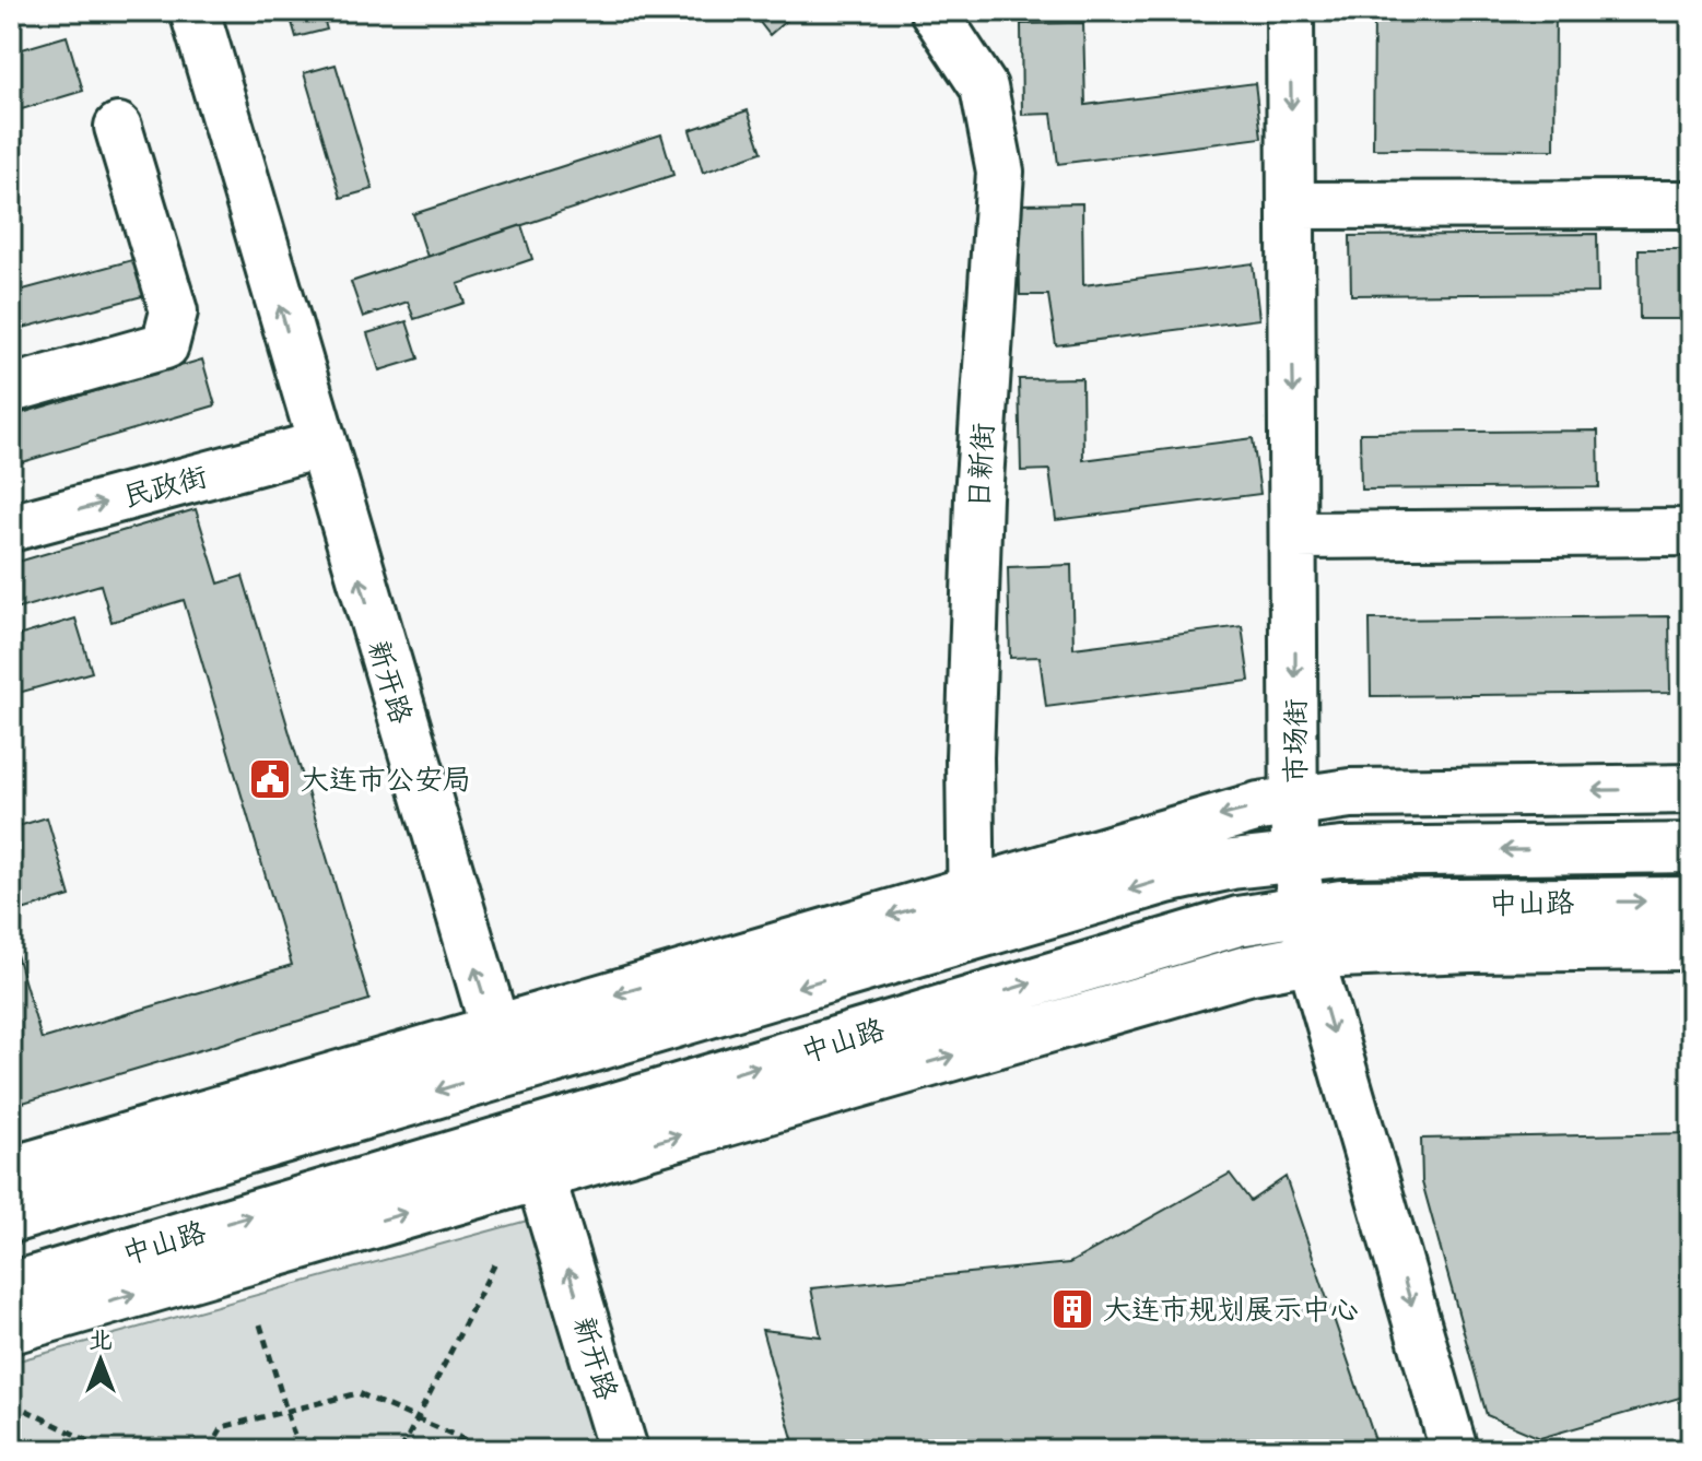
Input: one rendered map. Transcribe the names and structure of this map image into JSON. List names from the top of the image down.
{
  "streets": {
    "main road": ["新开路", "中山路"],
    "street": ["日新街", "民政街", "市场街"]
  },
  "crossings": [
    ["日新街", "中山路"],
    ["民政街", "新开路"],
    ["新开路", "中山路"],
    ["市场街", "中山路"]
  ],
  "one_way": ["民政街", "新开路", "市场街"],
  "places": {
    "public building": ["大连市公安局"],
    "building": ["大连市规划展示中心"]
  },
  "north": "top"
}
